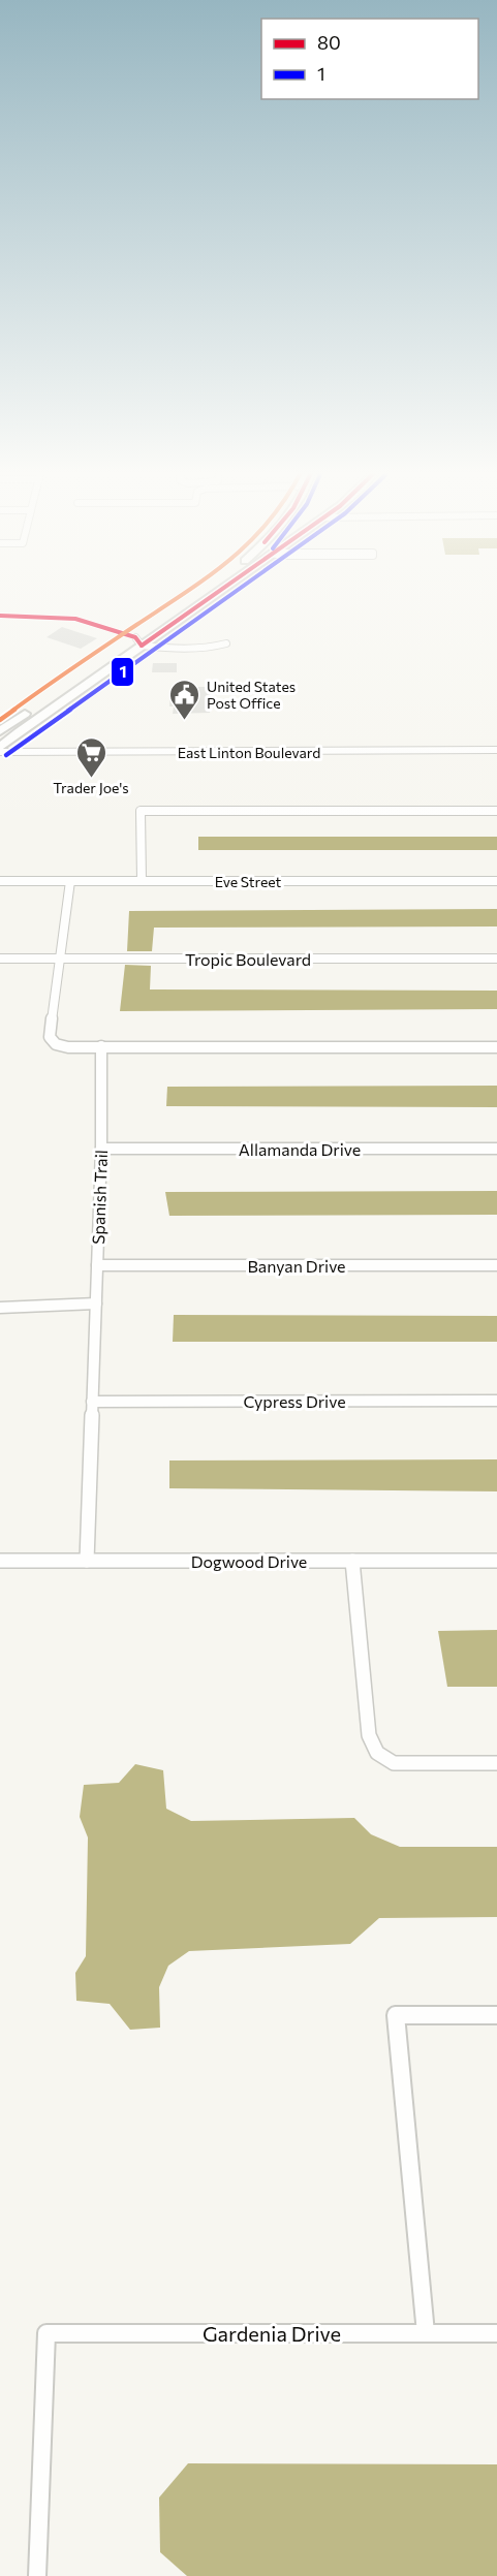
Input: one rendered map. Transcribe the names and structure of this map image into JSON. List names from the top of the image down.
{
  "streets": {
    "main road": ["East Linton Boulevard"],
    "street": [
      "Eve Street",
      "Tropic Boulevard",
      "Allamanda Drive",
      "Spanish Trail",
      "Banyan Drive",
      "Cypress Drive",
      "Dogwood Drive",
      "Gardenia Drive"
    ]
  },
  "crossings": [
    ["Allamanda Drive", "Spanish Trail"],
    ["Spanish Trail", "Banyan Drive"],
    ["Spanish Trail", "Cypress Drive"],
    ["Spanish Trail", "Dogwood Drive"]
  ],
  "places": {
    "public building": ["United States Post Office"],
    "supermarket": ["Trader Joe's"]
  },
  "lines": ["transit line 80", "transit line 1"],
  "legend": ["80", "1"]
}
